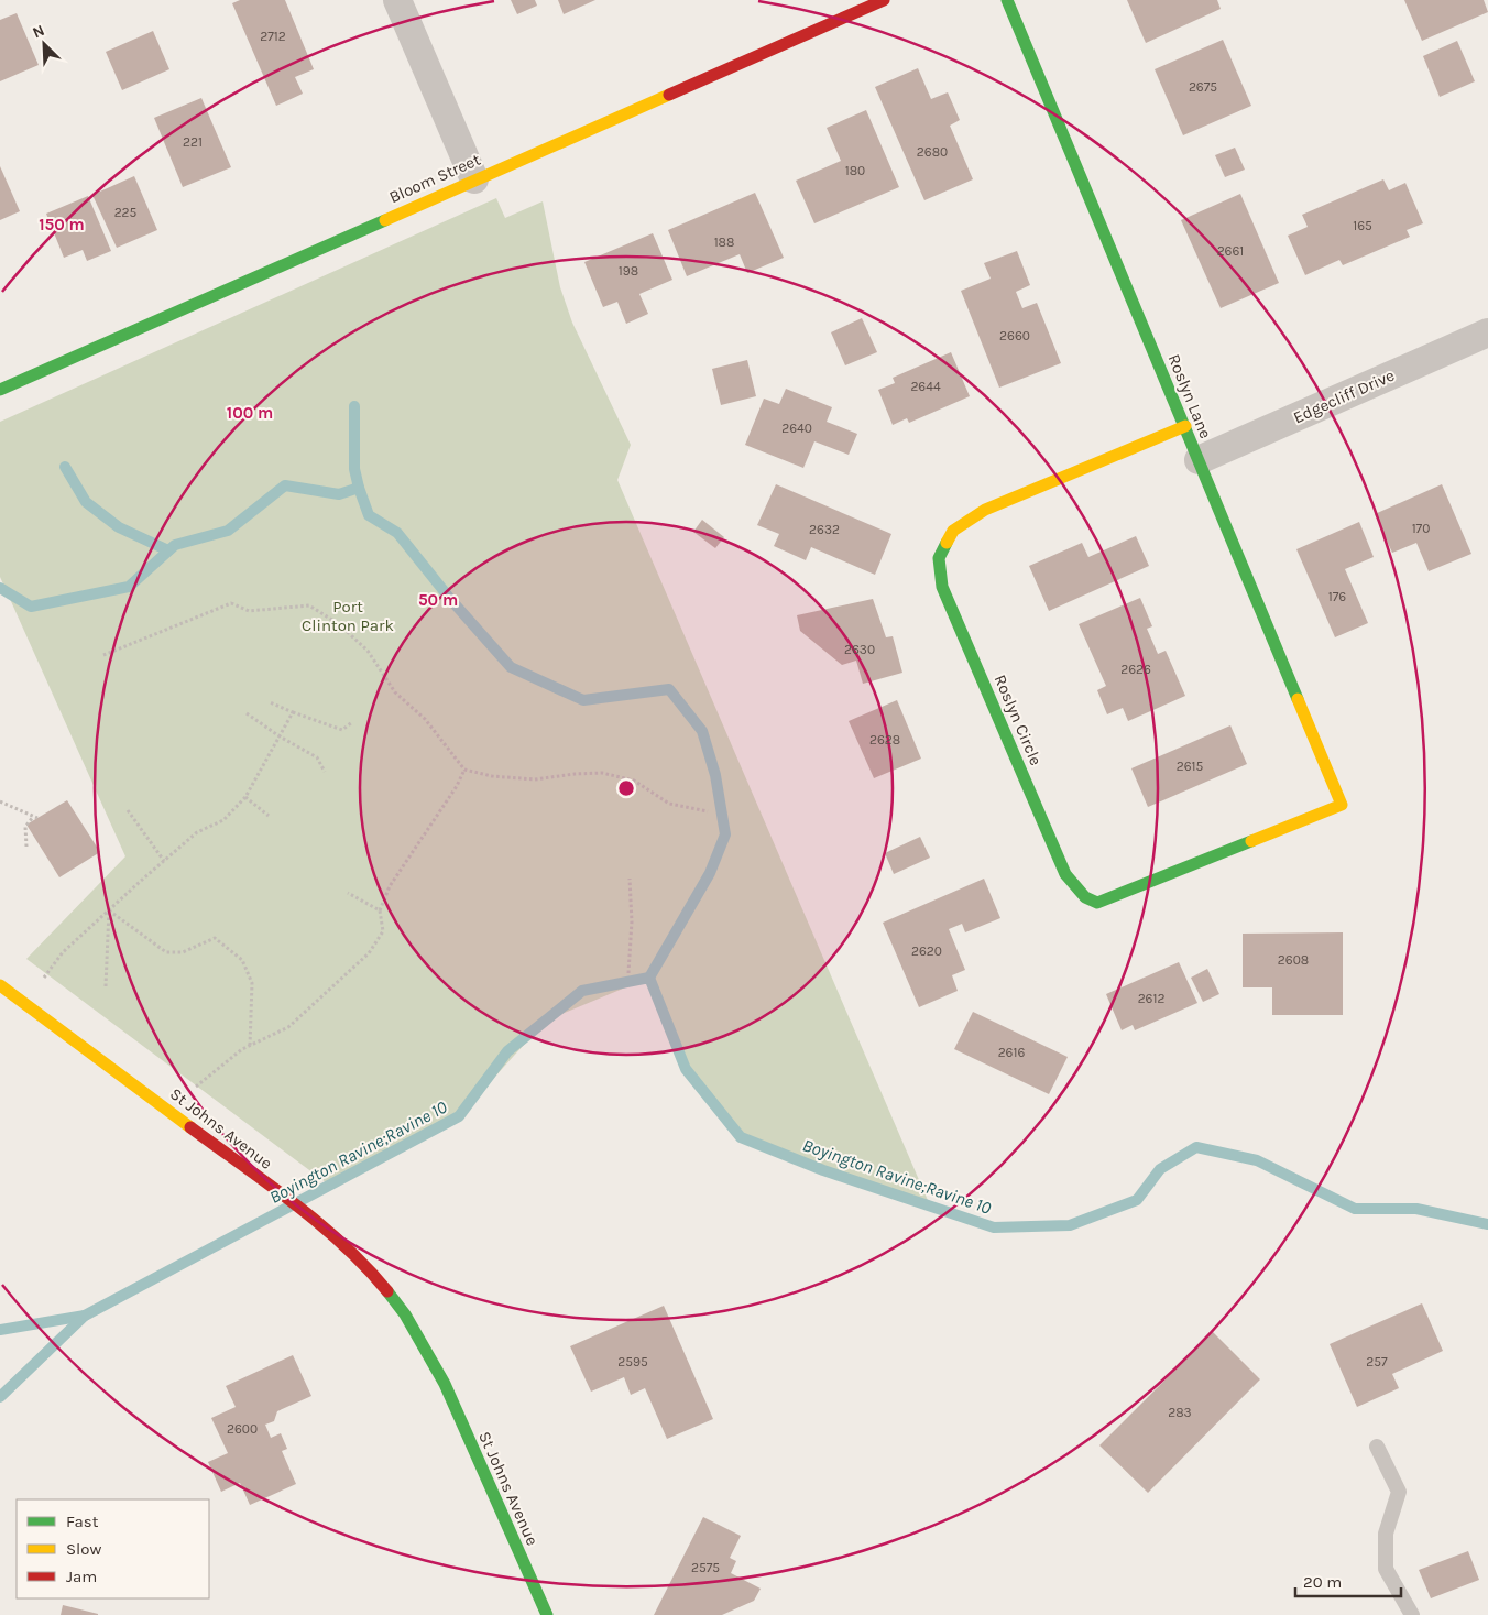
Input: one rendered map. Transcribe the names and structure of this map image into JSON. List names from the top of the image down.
{
  "streets": {
    "street": [
      "Bloom Street",
      "Roslyn Lane",
      "Edgecliff Drive",
      "Roslyn Circle",
      "St Johns Avenue"
    ]
  },
  "crossings": [
    ["Roslyn Lane", "Edgecliff Drive"],
    ["Roslyn Lane", "Roslyn Circle"]
  ],
  "water": ["Boyington Ravine;Ravine 10"],
  "parks": ["Port Clinton Park"],
  "house_numbers": [
    "2712",
    "2675",
    "221",
    "2680",
    "180",
    "225",
    "165",
    "188",
    "2661",
    "198",
    "2660",
    "2644",
    "2640",
    "170",
    "2632",
    "176",
    "2630",
    "2626",
    "2628",
    "2615",
    "2620",
    "2608",
    "2612",
    "2616",
    "2595",
    "257",
    "283",
    "2600",
    "2575"
  ],
  "legend": ["Fast", "Slow", "Jam"],
  "scale_bar": "20 m",
  "north": "top left",
  "rings": ["150 m", "100 m", "50 m"]
}
